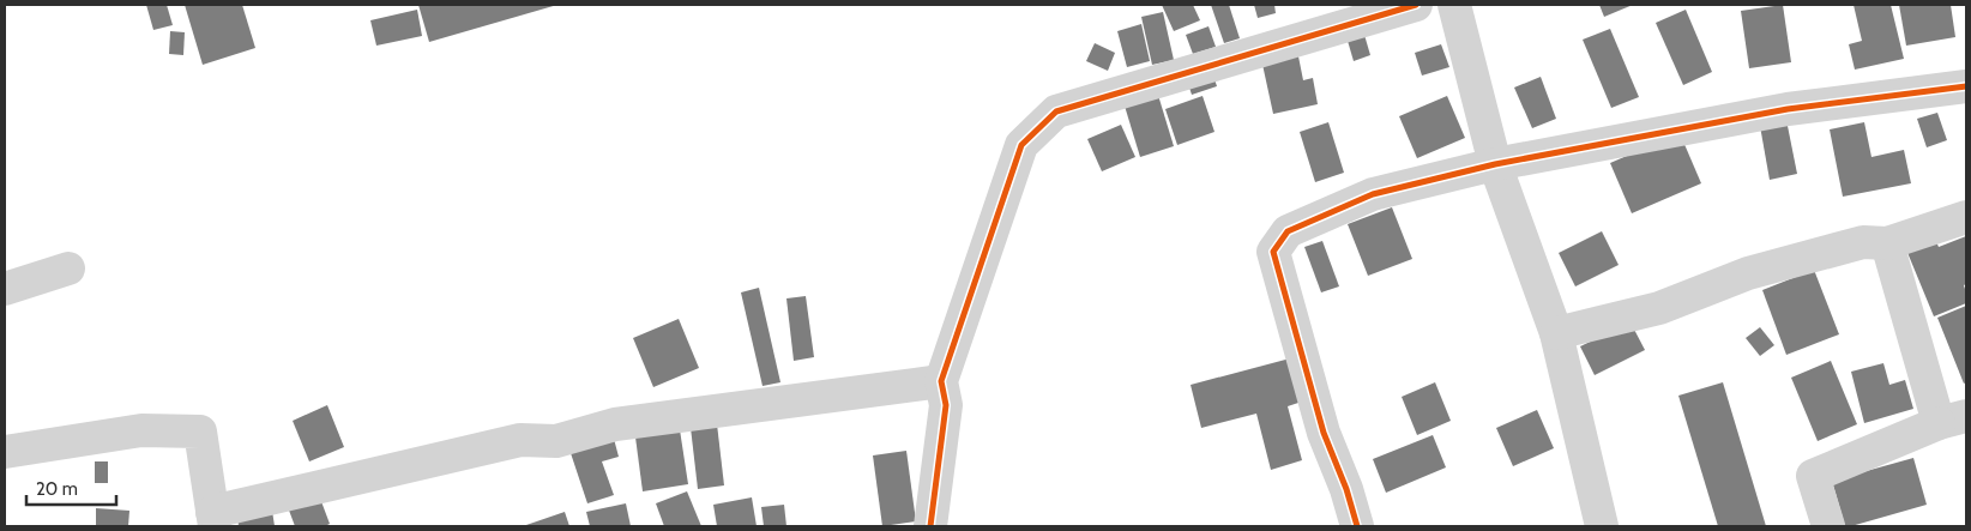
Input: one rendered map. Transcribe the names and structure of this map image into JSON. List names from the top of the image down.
{
  "scale_bar": "20 m"
}
